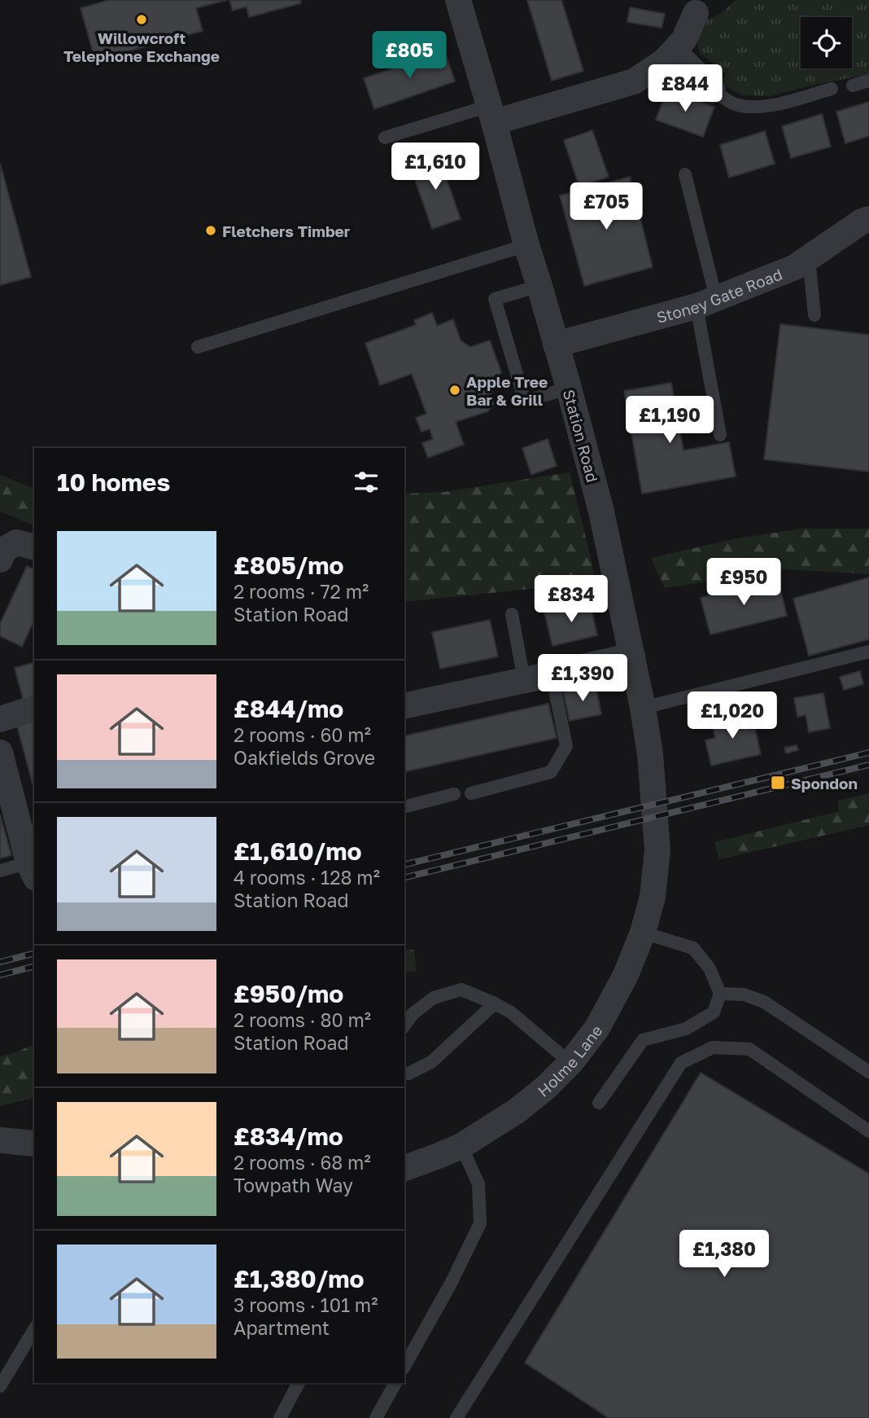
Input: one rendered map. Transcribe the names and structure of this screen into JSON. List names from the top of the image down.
{
  "streets": {
    "street": ["Stoney Gate Road", "Station Road", "Holme Lane"]
  },
  "crossings": [
    ["Stoney Gate Road", "Station Road"],
    ["Station Road", "Holme Lane"]
  ],
  "places": {
    "other": ["Willowcroft Telephone Exchange", "Fletchers Timber", "Apple Tree Bar & Grill"],
    "transit": ["Spondon"]
  },
  "page": {
    "price": [
      "£805",
      "£844",
      "£1,610",
      "£705",
      "£1,190",
      "£950",
      "£834",
      "£1,390",
      "£1,020",
      "£1,380"
    ],
    "heading": "10 homes",
    "list": [
      {
        "name": "£805/mo",
        "note": "2 rooms · 72 m² · Station Road"
      },
      {
        "name": "£844/mo",
        "note": "2 rooms · 60 m² · Oakfields Grove"
      },
      {
        "name": "£1,610/mo",
        "note": "4 rooms · 128 m² · Station Road"
      },
      {
        "name": "£950/mo",
        "note": "2 rooms · 80 m² · Station Road"
      },
      {
        "name": "£834/mo",
        "note": "2 rooms · 68 m² · Towpath Way"
      },
      {
        "name": "£1,380/mo",
        "note": "3 rooms · 101 m² · Apartment"
      }
    ]
  }
}
